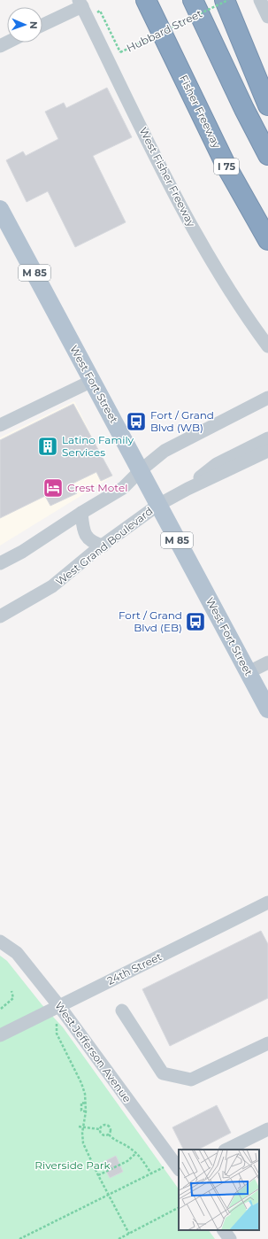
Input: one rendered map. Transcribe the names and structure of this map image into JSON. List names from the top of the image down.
{
  "streets": {
    "highway": ["Fisher Freeway", "I 75"],
    "main road": ["M 85", "West Fort Street"],
    "street": [
      "West Fisher Freeway",
      "West Grand Boulevard",
      "24th Street",
      "West Jefferson Avenue"
    ],
    "path": ["Hubbard Street"]
  },
  "crossings": [
    ["West Fort Street", "West Grand Boulevard"],
    ["24th Street", "West Jefferson Avenue"]
  ],
  "parks": ["Riverside Park"],
  "places": {
    "bus stop": ["Fort / Grand Blvd (WB)", "Fort / Grand Blvd (EB)"],
    "building": ["Latino Family Services"],
    "hotel": ["Crest Motel"]
  },
  "north": "right"
}
